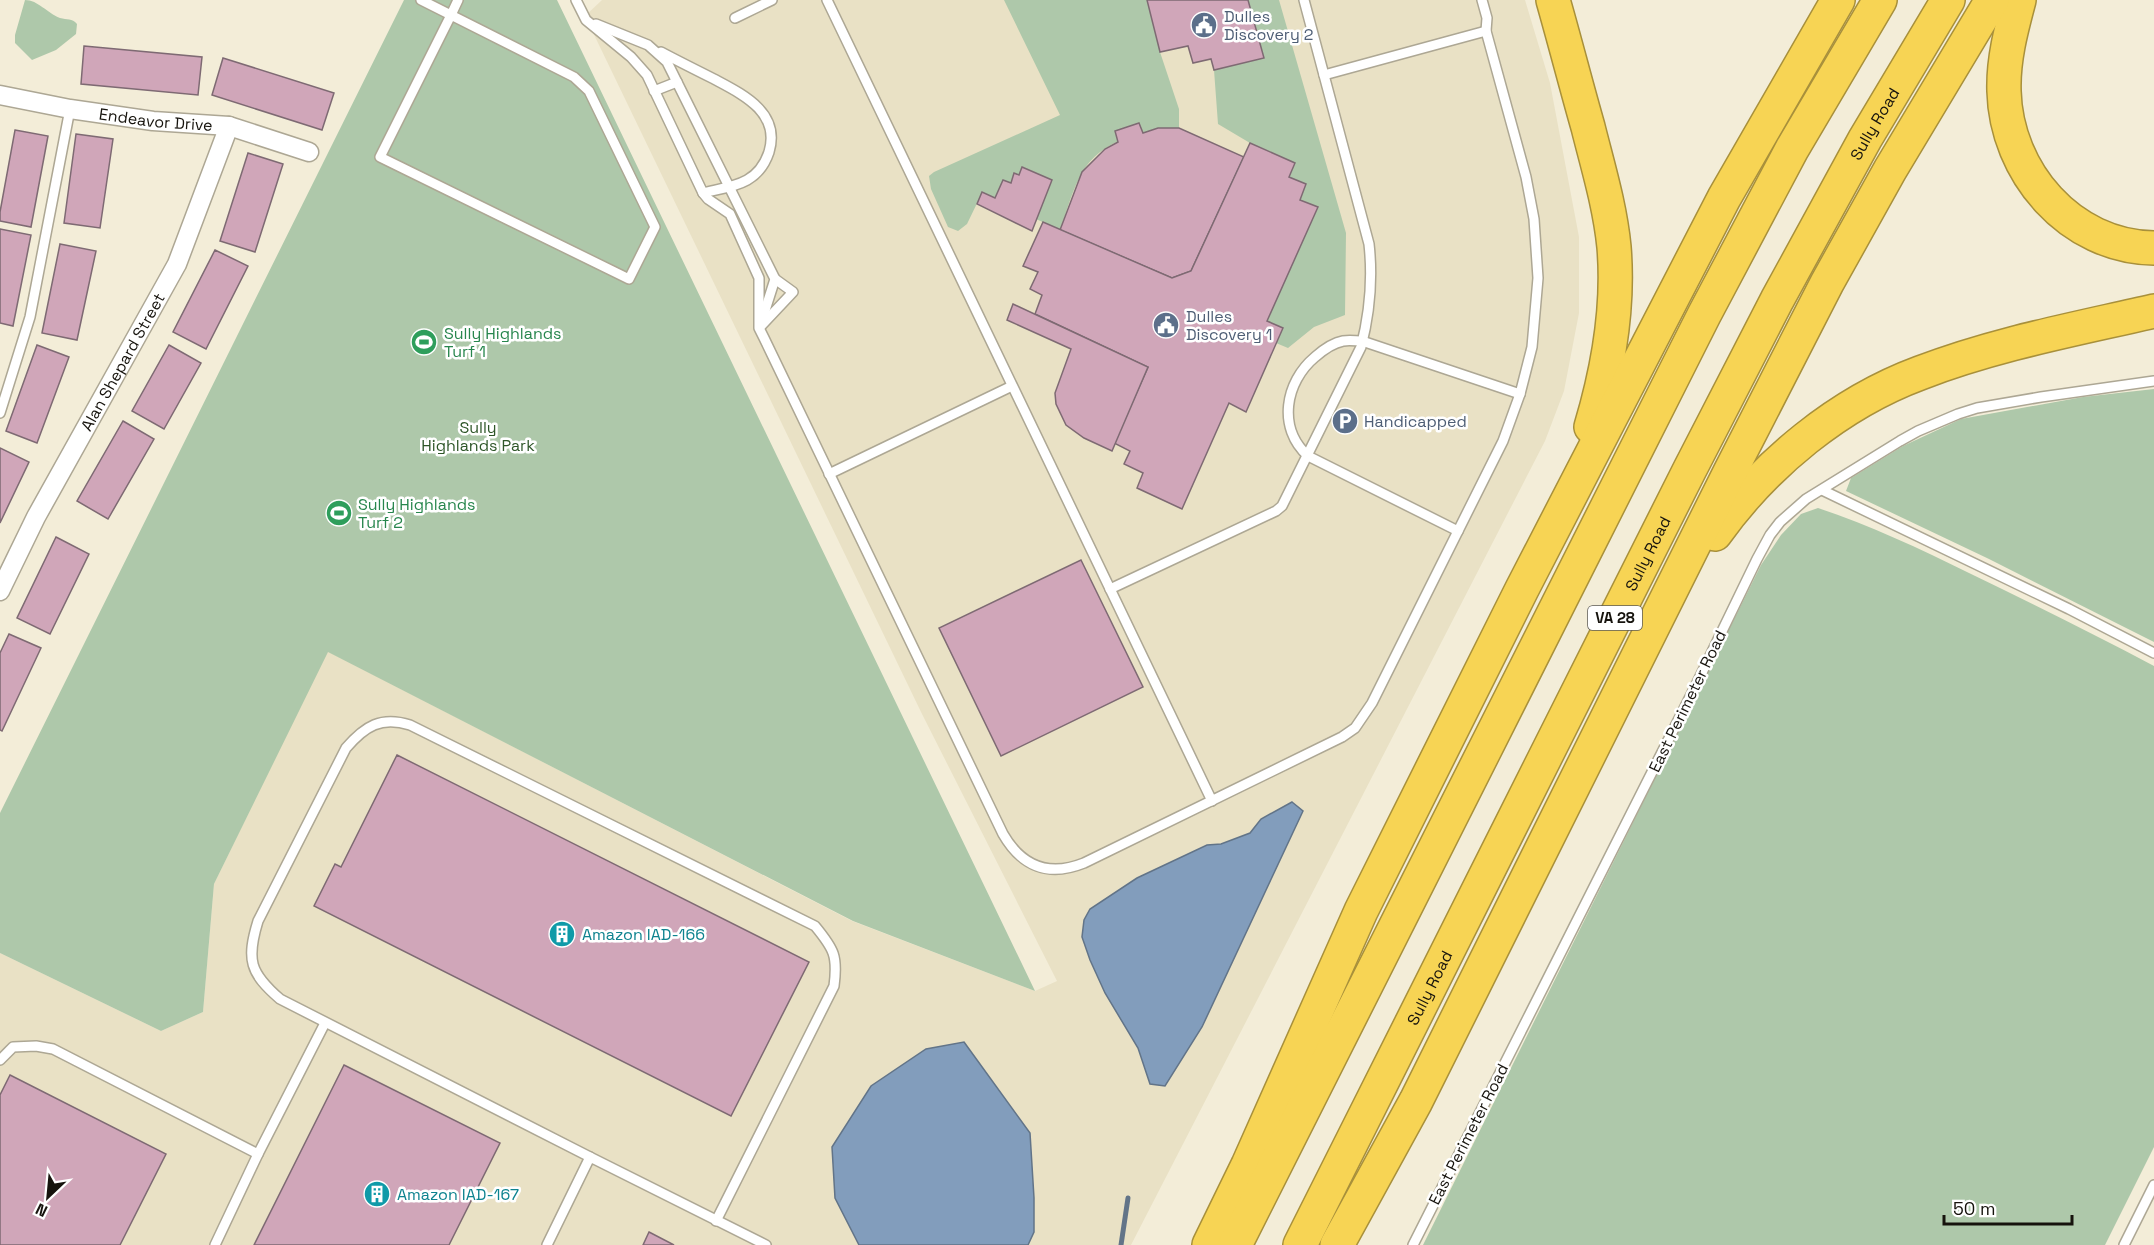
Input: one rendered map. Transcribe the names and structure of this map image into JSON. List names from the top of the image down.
{
  "streets": {
    "highway": ["Sully Road", "VA 28"],
    "street": ["Endeavor Drive", "Alan Shepard Street"],
    "lane": ["East Perimeter Road"]
  },
  "crossings": [
    ["Endeavor Drive", "Alan Shepard Street"]
  ],
  "parks": ["Sully Highlands Park"],
  "places": {
    "public building": ["Dulles Discovery 2", "Dulles Discovery 1"],
    "sports": ["Sully Highlands Turf 1", "Sully Highlands Turf 2"],
    "parking": ["Handicapped"],
    "building": ["Amazon IAD-166", "Amazon IAD-167"]
  },
  "scale_bar": "50 m",
  "north": "bottom left"
}
